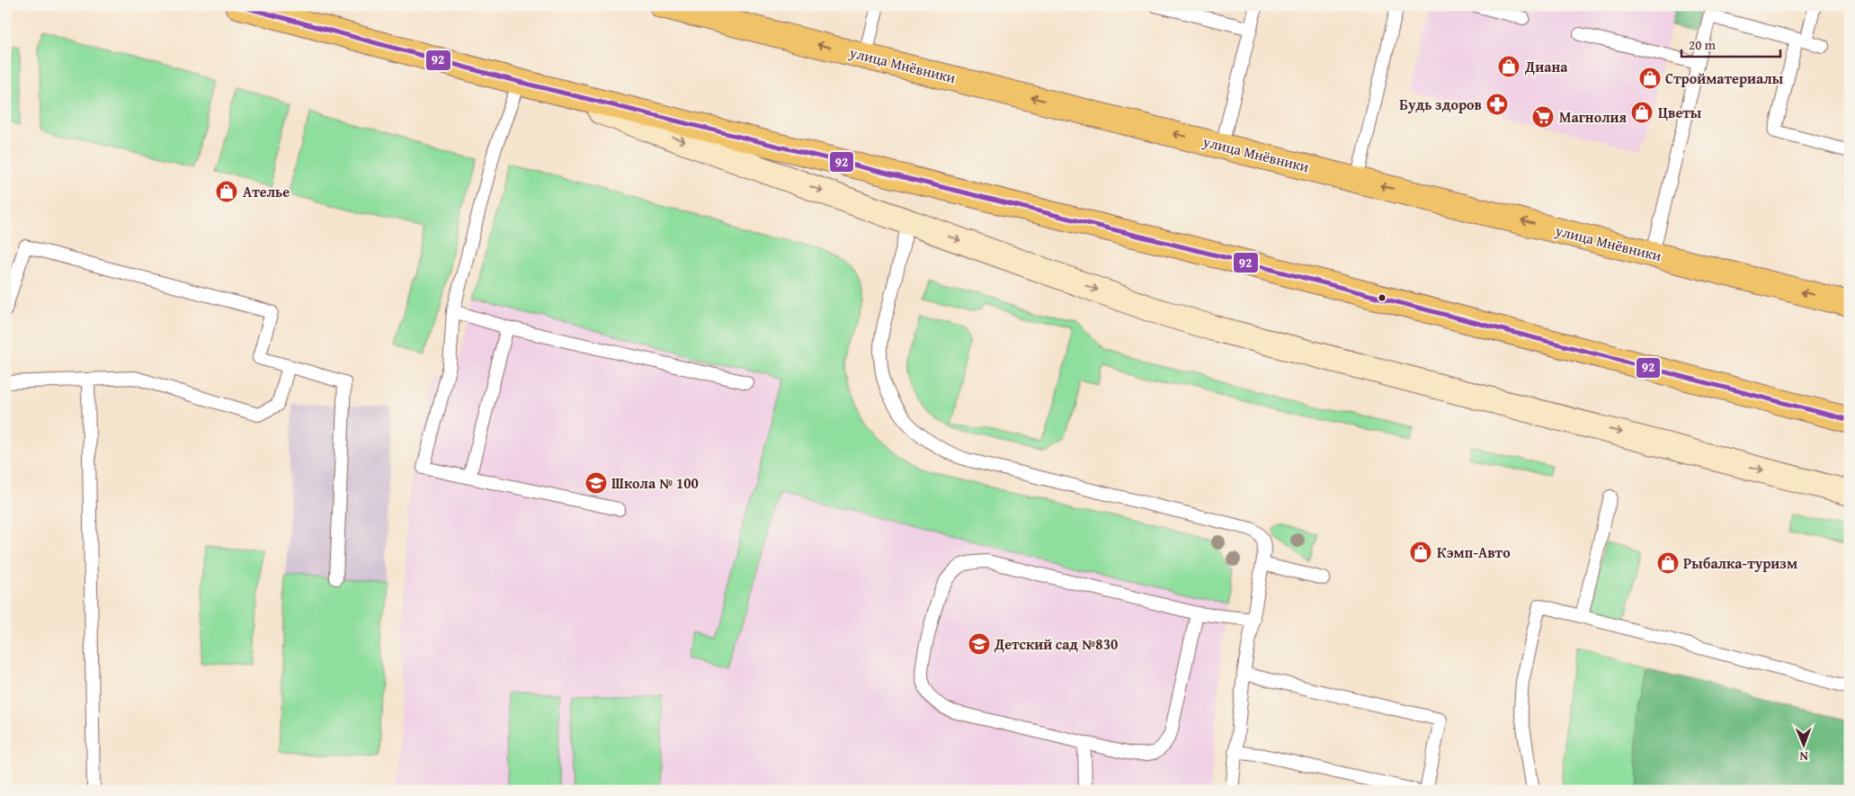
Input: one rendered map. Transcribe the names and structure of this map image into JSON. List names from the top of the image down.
{
  "streets": {
    "main road": ["улица Мнёвники"]
  },
  "places": {
    "shop": [
      "Диана",
      "Стройматериалы",
      "Цветы",
      "Ателье",
      "Кэмп-Авто",
      "Рыбалка-туризм"
    ],
    "pharmacy": ["Будь здоров"],
    "supermarket": ["Магнолия"],
    "school or university": ["Школа № 100", "Детский сад №830"]
  },
  "lines": ["transit line 92"],
  "scale_bar": "20 m",
  "north": "bottom"
}
